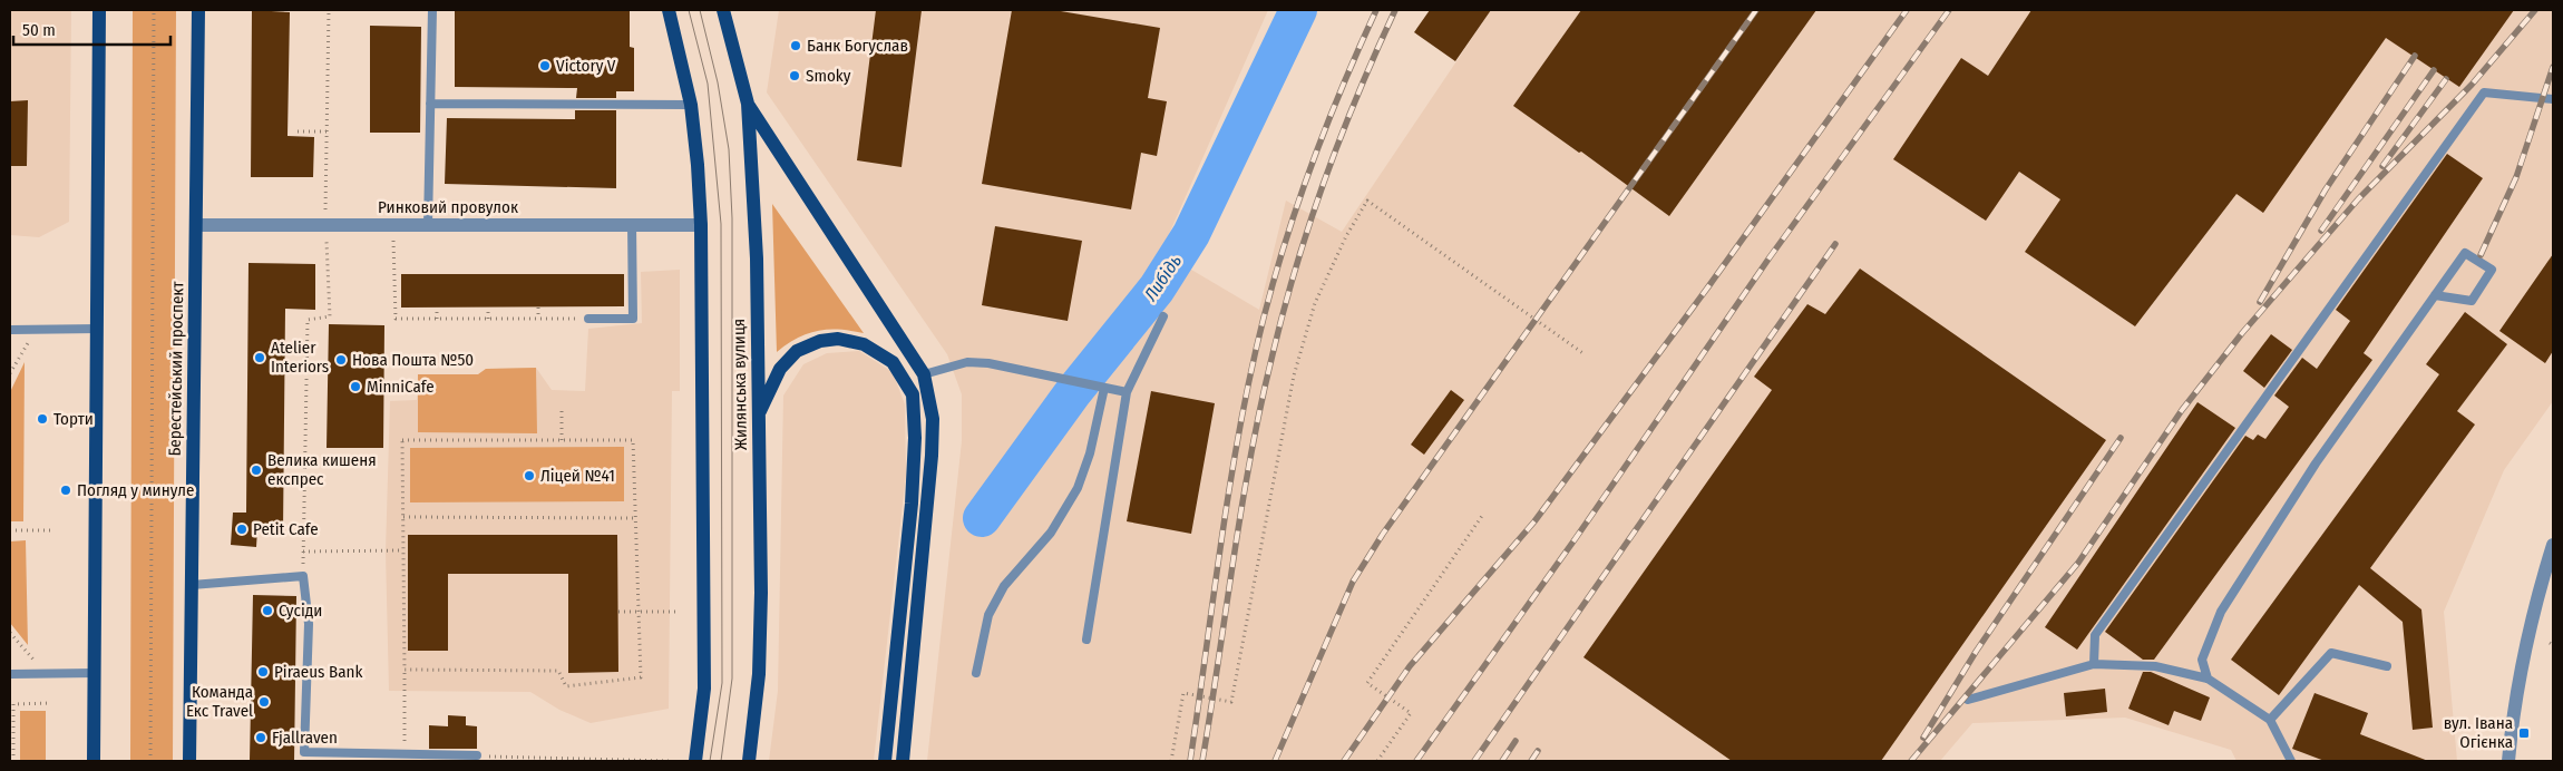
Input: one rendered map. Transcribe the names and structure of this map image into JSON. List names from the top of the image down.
{
  "streets": {
    "main road": ["Берестейський проспект", "Жилянська вулиця"],
    "street": ["Ринковий провулок"]
  },
  "crossings": [
    ["Ринковий провулок", "Берестейський проспект"]
  ],
  "water": ["Либідь"],
  "places": {
    "other": [
      "Банк Богуслав",
      "Victory V",
      "Smoky",
      "Atelier Interiors",
      "Нова Пошта №50",
      "MinniCafe",
      "Торти",
      "Велика кишеня експрес",
      "Ліцей №41",
      "Погляд у минуле",
      "Petit Cafe",
      "Сусіди",
      "Piraeus Bank",
      "Команда Екс Travel",
      "Fjallraven"
    ],
    "transit": ["вул. Івана Огієнка"]
  },
  "scale_bar": "50 m"
}
